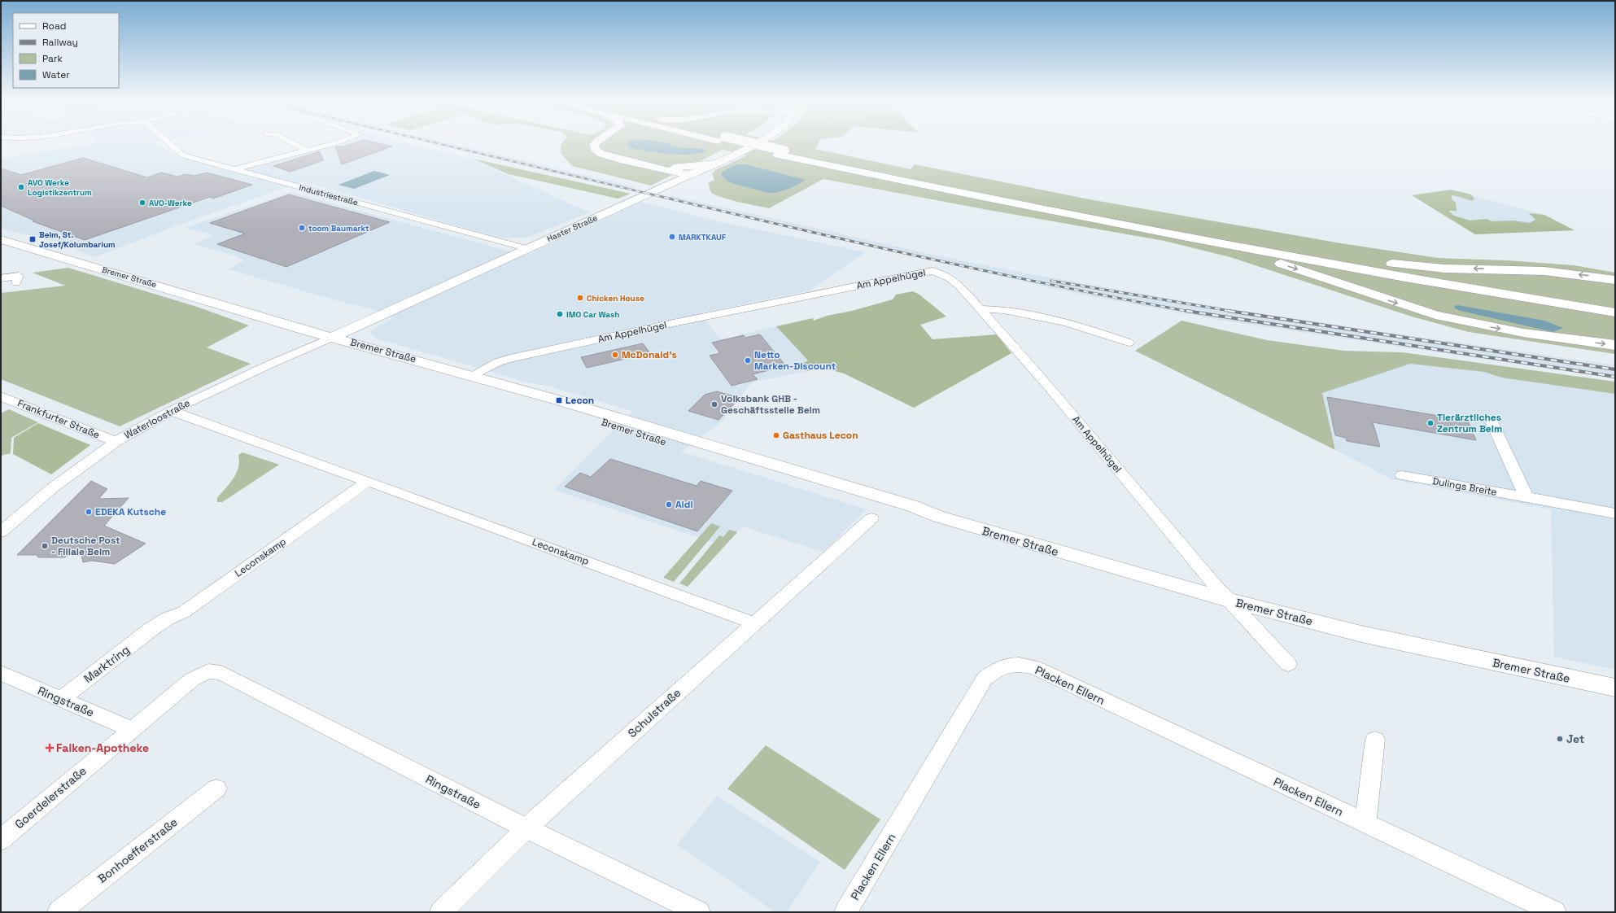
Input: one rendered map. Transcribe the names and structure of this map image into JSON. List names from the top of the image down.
{
  "streets": {
    "main road": ["Haster Straße"],
    "street": [
      "Industriestraße",
      "Bremer Straße",
      "Am Appelhügel",
      "Frankfurter Straße",
      "Waterloostraße",
      "Dulings Breite",
      "Leconskamp",
      "Marktring",
      "Placken Ellern",
      "Ringstraße",
      "Schulstraße",
      "Goerdelerstraße",
      "Bonhoefferstraße"
    ]
  },
  "crossings": [
    ["Industriestraße", "Haster Straße"],
    ["Haster Straße", "Bremer Straße"],
    ["Haster Straße", "Waterloostraße"],
    ["Bremer Straße", "Am Appelhügel"],
    ["Bremer Straße", "Waterloostraße"],
    ["Frankfurter Straße", "Waterloostraße"],
    ["Waterloostraße", "Leconskamp"],
    ["Leconskamp", "Marktring"],
    ["Leconskamp", "Schulstraße"],
    ["Marktring", "Ringstraße"],
    ["Ringstraße", "Schulstraße"],
    ["Ringstraße", "Goerdelerstraße"]
  ],
  "places": {
    "other": [
      "AVO Werke Logistikzentrum",
      "AVO-Werke",
      "toom Baumarkt",
      "MARKTKAUF",
      "Chicken House",
      "IMO Car Wash",
      "McDonald's",
      "Netto Marken-Discount",
      "Volksbank GHB - Geschäftsstelle Belm",
      "Tierärztliches Zentrum Belm",
      "Gasthaus Lecon",
      "Aldi",
      "EDEKA Kutsche",
      "Deutsche Post - Filiale Belm",
      "Jet"
    ],
    "transit": ["Belm, St. Josef/Kolumbarium", "Lecon"],
    "health": ["Falken-Apotheke"]
  },
  "legend": [
    "Road",
    "Railway",
    "Park",
    "Water"
  ]
}
